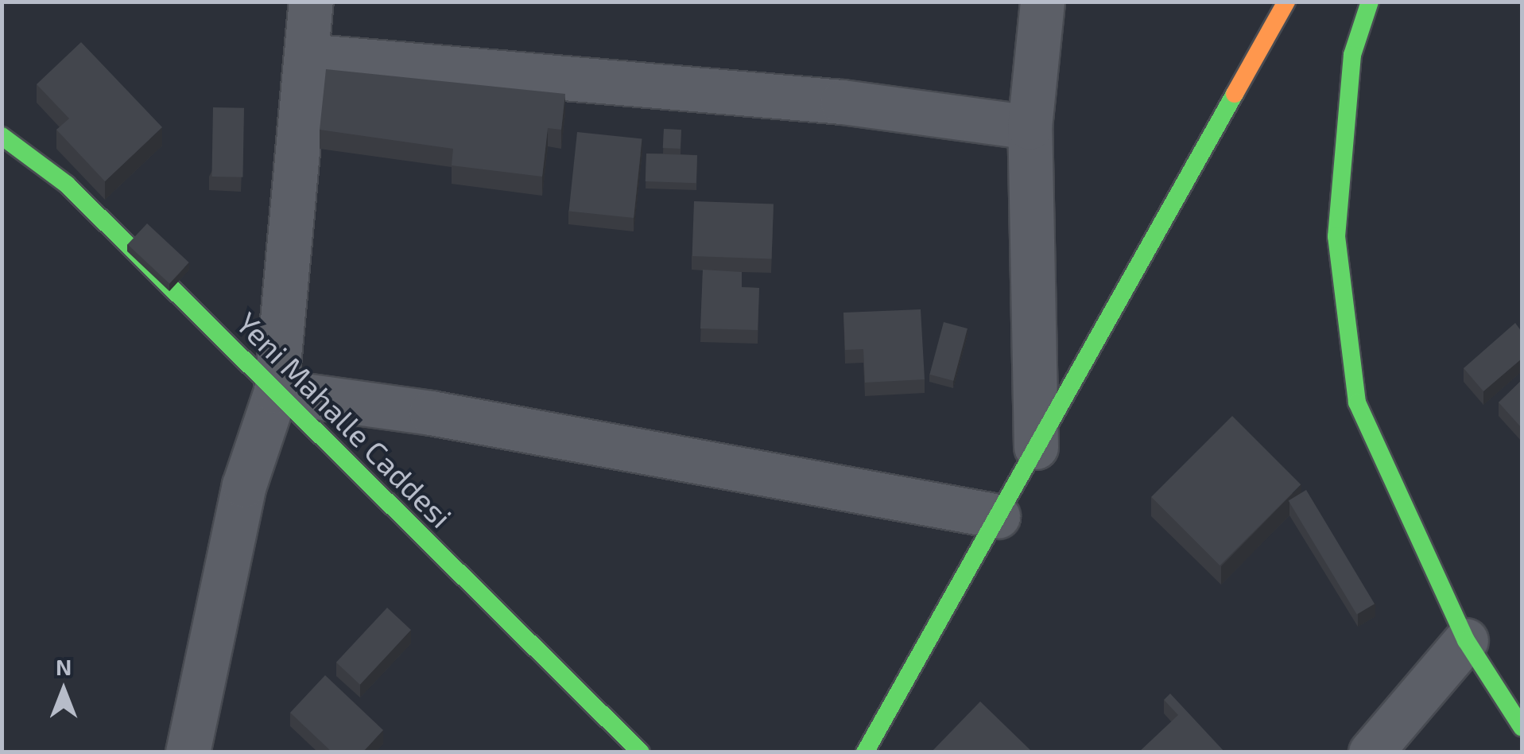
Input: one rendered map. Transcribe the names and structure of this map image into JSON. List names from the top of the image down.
{
  "streets": {
    "street": ["Yeni Mahalle Caddesi"]
  },
  "north": "top"
}
